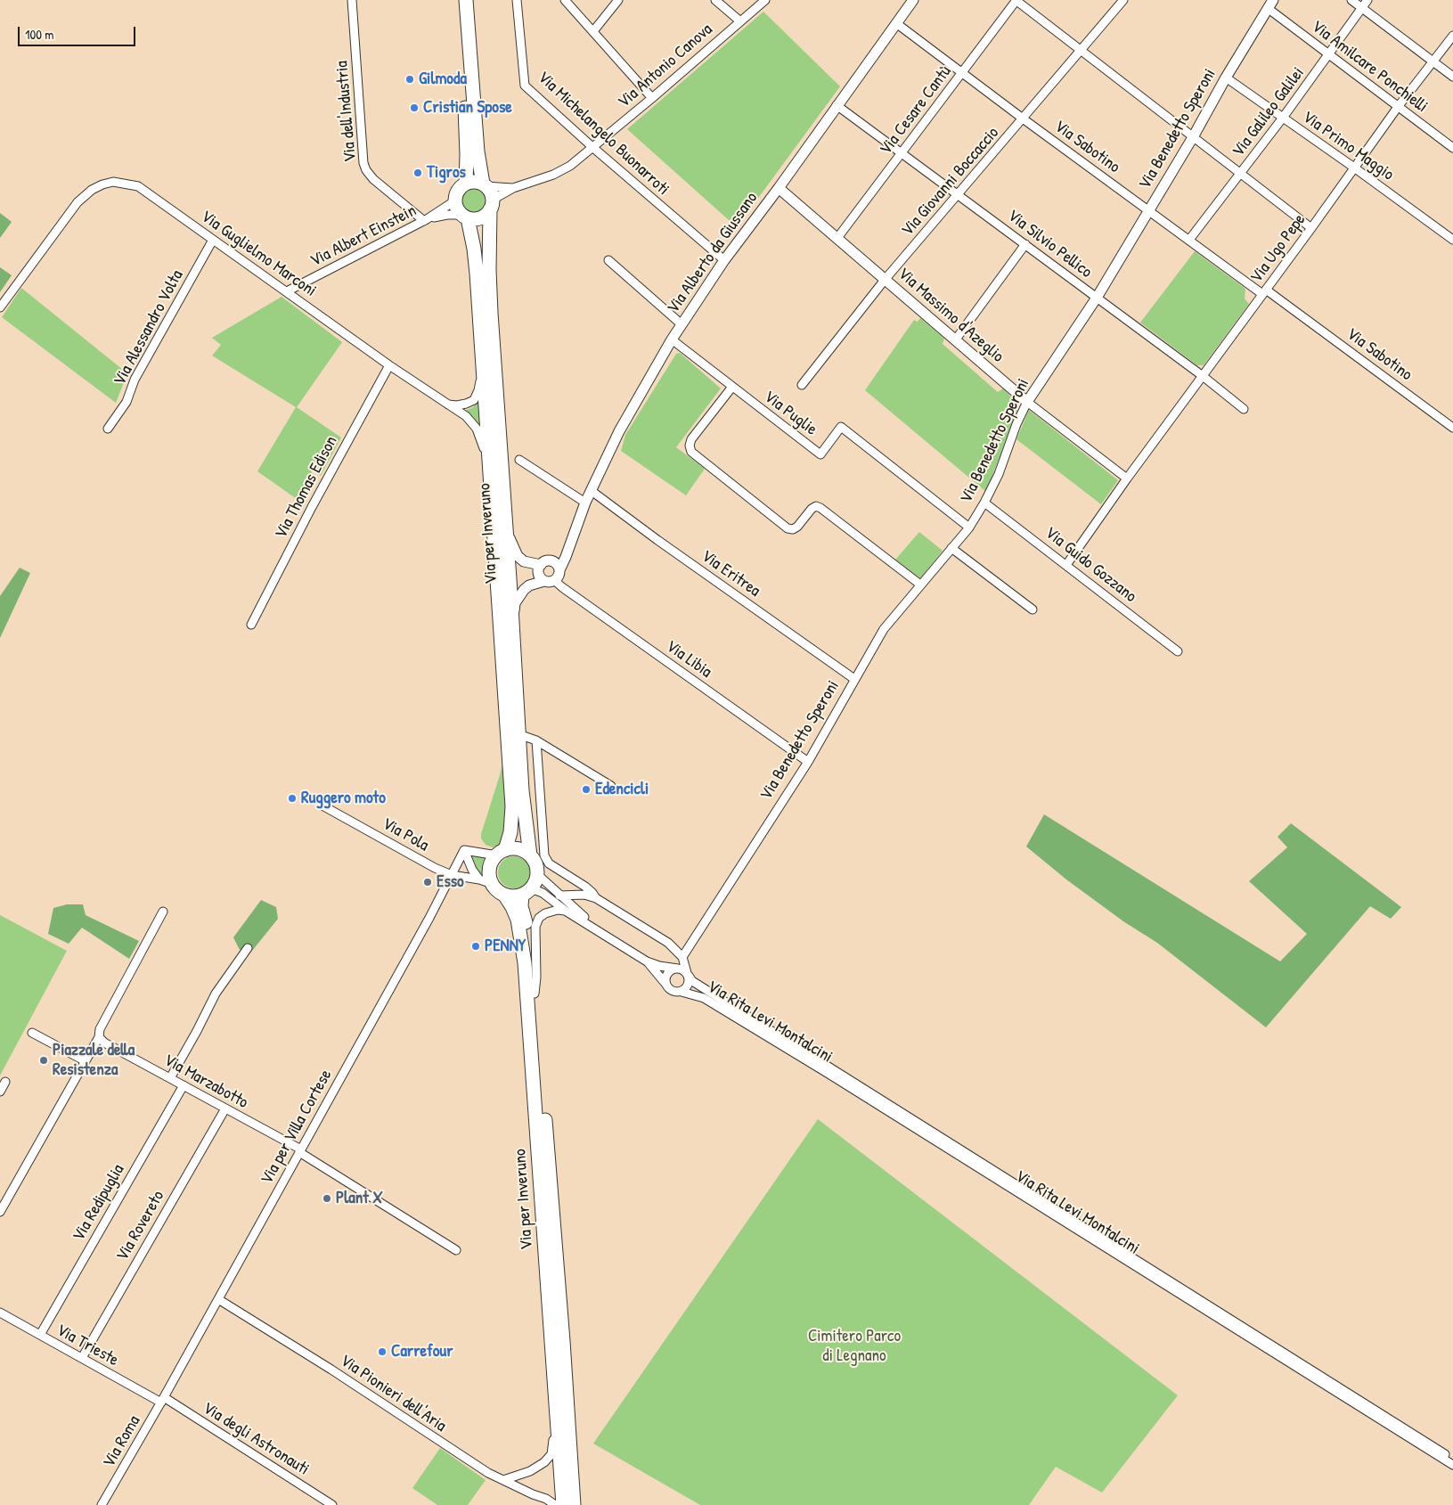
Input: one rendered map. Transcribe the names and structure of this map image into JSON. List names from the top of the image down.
{
  "streets": {
    "main road": ["Via per Inveruno"],
    "street": [
      "Via Antonio Canova",
      "Via Amilcare Ponchielli",
      "Via Cesare Cantù",
      "Via dell'Industria",
      "Via Galileo Galilei",
      "Via Benedetto Speroni",
      "Via Michelangelo Buonarroti",
      "Via Primo Maggio",
      "Via Sabotino",
      "Via Giovanni Boccaccio",
      "Via Albert Einstein",
      "Via Silvio Pellico",
      "Via Ugo Pepe",
      "Via Alberto da Giussano",
      "Via Guglielmo Marconi",
      "Via Massimo d'Azeglio",
      "Via Alessandro Volta",
      "Via Puglie",
      "Via Thomas Edison",
      "Via Guido Gozzano",
      "Via Eritrea",
      "Via Libia",
      "Via Pola",
      "Via Rita Levi Montalcini",
      "Via Marzabotto",
      "Via per Villa Cortese",
      "Via Redipuglia",
      "Via Rovereto",
      "Via Trieste",
      "Via Pionieri dell'Aria",
      "Via degli Astronauti",
      "Via Roma"
    ]
  },
  "crossings": [
    ["Via Antonio Canova", "Via Michelangelo Buonarroti"],
    ["Via Antonio Canova", "Via Albert Einstein"],
    ["Via Antonio Canova", "Via per Inveruno"],
    ["Via Amilcare Ponchielli", "Via Galileo Galilei"],
    ["Via Amilcare Ponchielli", "Via Benedetto Speroni"],
    ["Via Amilcare Ponchielli", "Via Ugo Pepe"],
    ["Via Cesare Cantù", "Via Sabotino"],
    ["Via Cesare Cantù", "Via Silvio Pellico"],
    ["Via Cesare Cantù", "Via Massimo d'Azeglio"],
    ["Via dell'Industria", "Via Albert Einstein"],
    ["Via Galileo Galilei", "Via Primo Maggio"],
    ["Via Galileo Galilei", "Via Sabotino"],
    ["Via Benedetto Speroni", "Via Primo Maggio"],
    ["Via Benedetto Speroni", "Via Sabotino"],
    ["Via Benedetto Speroni", "Via Silvio Pellico"],
    ["Via Benedetto Speroni", "Via Massimo d'Azeglio"],
    ["Via Benedetto Speroni", "Via Puglie"],
    ["Via Benedetto Speroni", "Via Guido Gozzano"],
    ["Via Benedetto Speroni", "Via Eritrea"],
    ["Via Benedetto Speroni", "Via Libia"],
    ["Via Michelangelo Buonarroti", "Via Alberto da Giussano"],
    ["Via Primo Maggio", "Via Ugo Pepe"],
    ["Via Sabotino", "Via Giovanni Boccaccio"],
    ["Via Sabotino", "Via Ugo Pepe"],
    ["Via Sabotino", "Via Alberto da Giussano"],
    ["Via Giovanni Boccaccio", "Via Silvio Pellico"],
    ["Via Giovanni Boccaccio", "Via Massimo d'Azeglio"],
    ["Via Albert Einstein", "Via Guglielmo Marconi"],
    ["Via Albert Einstein", "Via per Inveruno"],
    ["Via Silvio Pellico", "Via Ugo Pepe"],
    ["Via Silvio Pellico", "Via Alberto da Giussano"],
    ["Via Ugo Pepe", "Via Massimo d'Azeglio"],
    ["Via Ugo Pepe", "Via Guido Gozzano"],
    ["Via Alberto da Giussano", "Via Massimo d'Azeglio"],
    ["Via Alberto da Giussano", "Via Puglie"],
    ["Via Alberto da Giussano", "Via Eritrea"],
    ["Via Alberto da Giussano", "Via Libia"],
    ["Via Guglielmo Marconi", "Via Alessandro Volta"],
    ["Via Guglielmo Marconi", "Via Thomas Edison"],
    ["Via Guglielmo Marconi", "Via per Inveruno"],
    ["Via Pola", "Via per Villa Cortese"],
    ["Via Marzabotto", "Via per Villa Cortese"],
    ["Via Marzabotto", "Via Redipuglia"],
    ["Via Marzabotto", "Via Rovereto"],
    ["Via per Villa Cortese", "Via Trieste"],
    ["Via per Villa Cortese", "Via Pionieri dell'Aria"],
    ["Via per Villa Cortese", "Via degli Astronauti"],
    ["Via per Villa Cortese", "Via Roma"],
    ["Via Redipuglia", "Via Trieste"],
    ["Via Rovereto", "Via Trieste"],
    ["Via Trieste", "Via degli Astronauti"],
    ["Via Trieste", "Via Roma"],
    ["Via degli Astronauti", "Via Roma"]
  ],
  "parks": ["Cimitero Parco di Legnano"],
  "places": [
    "Gilmoda",
    "Cristian Spose",
    "Tigros",
    "Edencicli",
    "Ruggero moto",
    "Esso",
    "PENNY",
    "Piazzale della Resistenza",
    "Plant X",
    "Carrefour"
  ],
  "scale_bar": "100 m"
}
